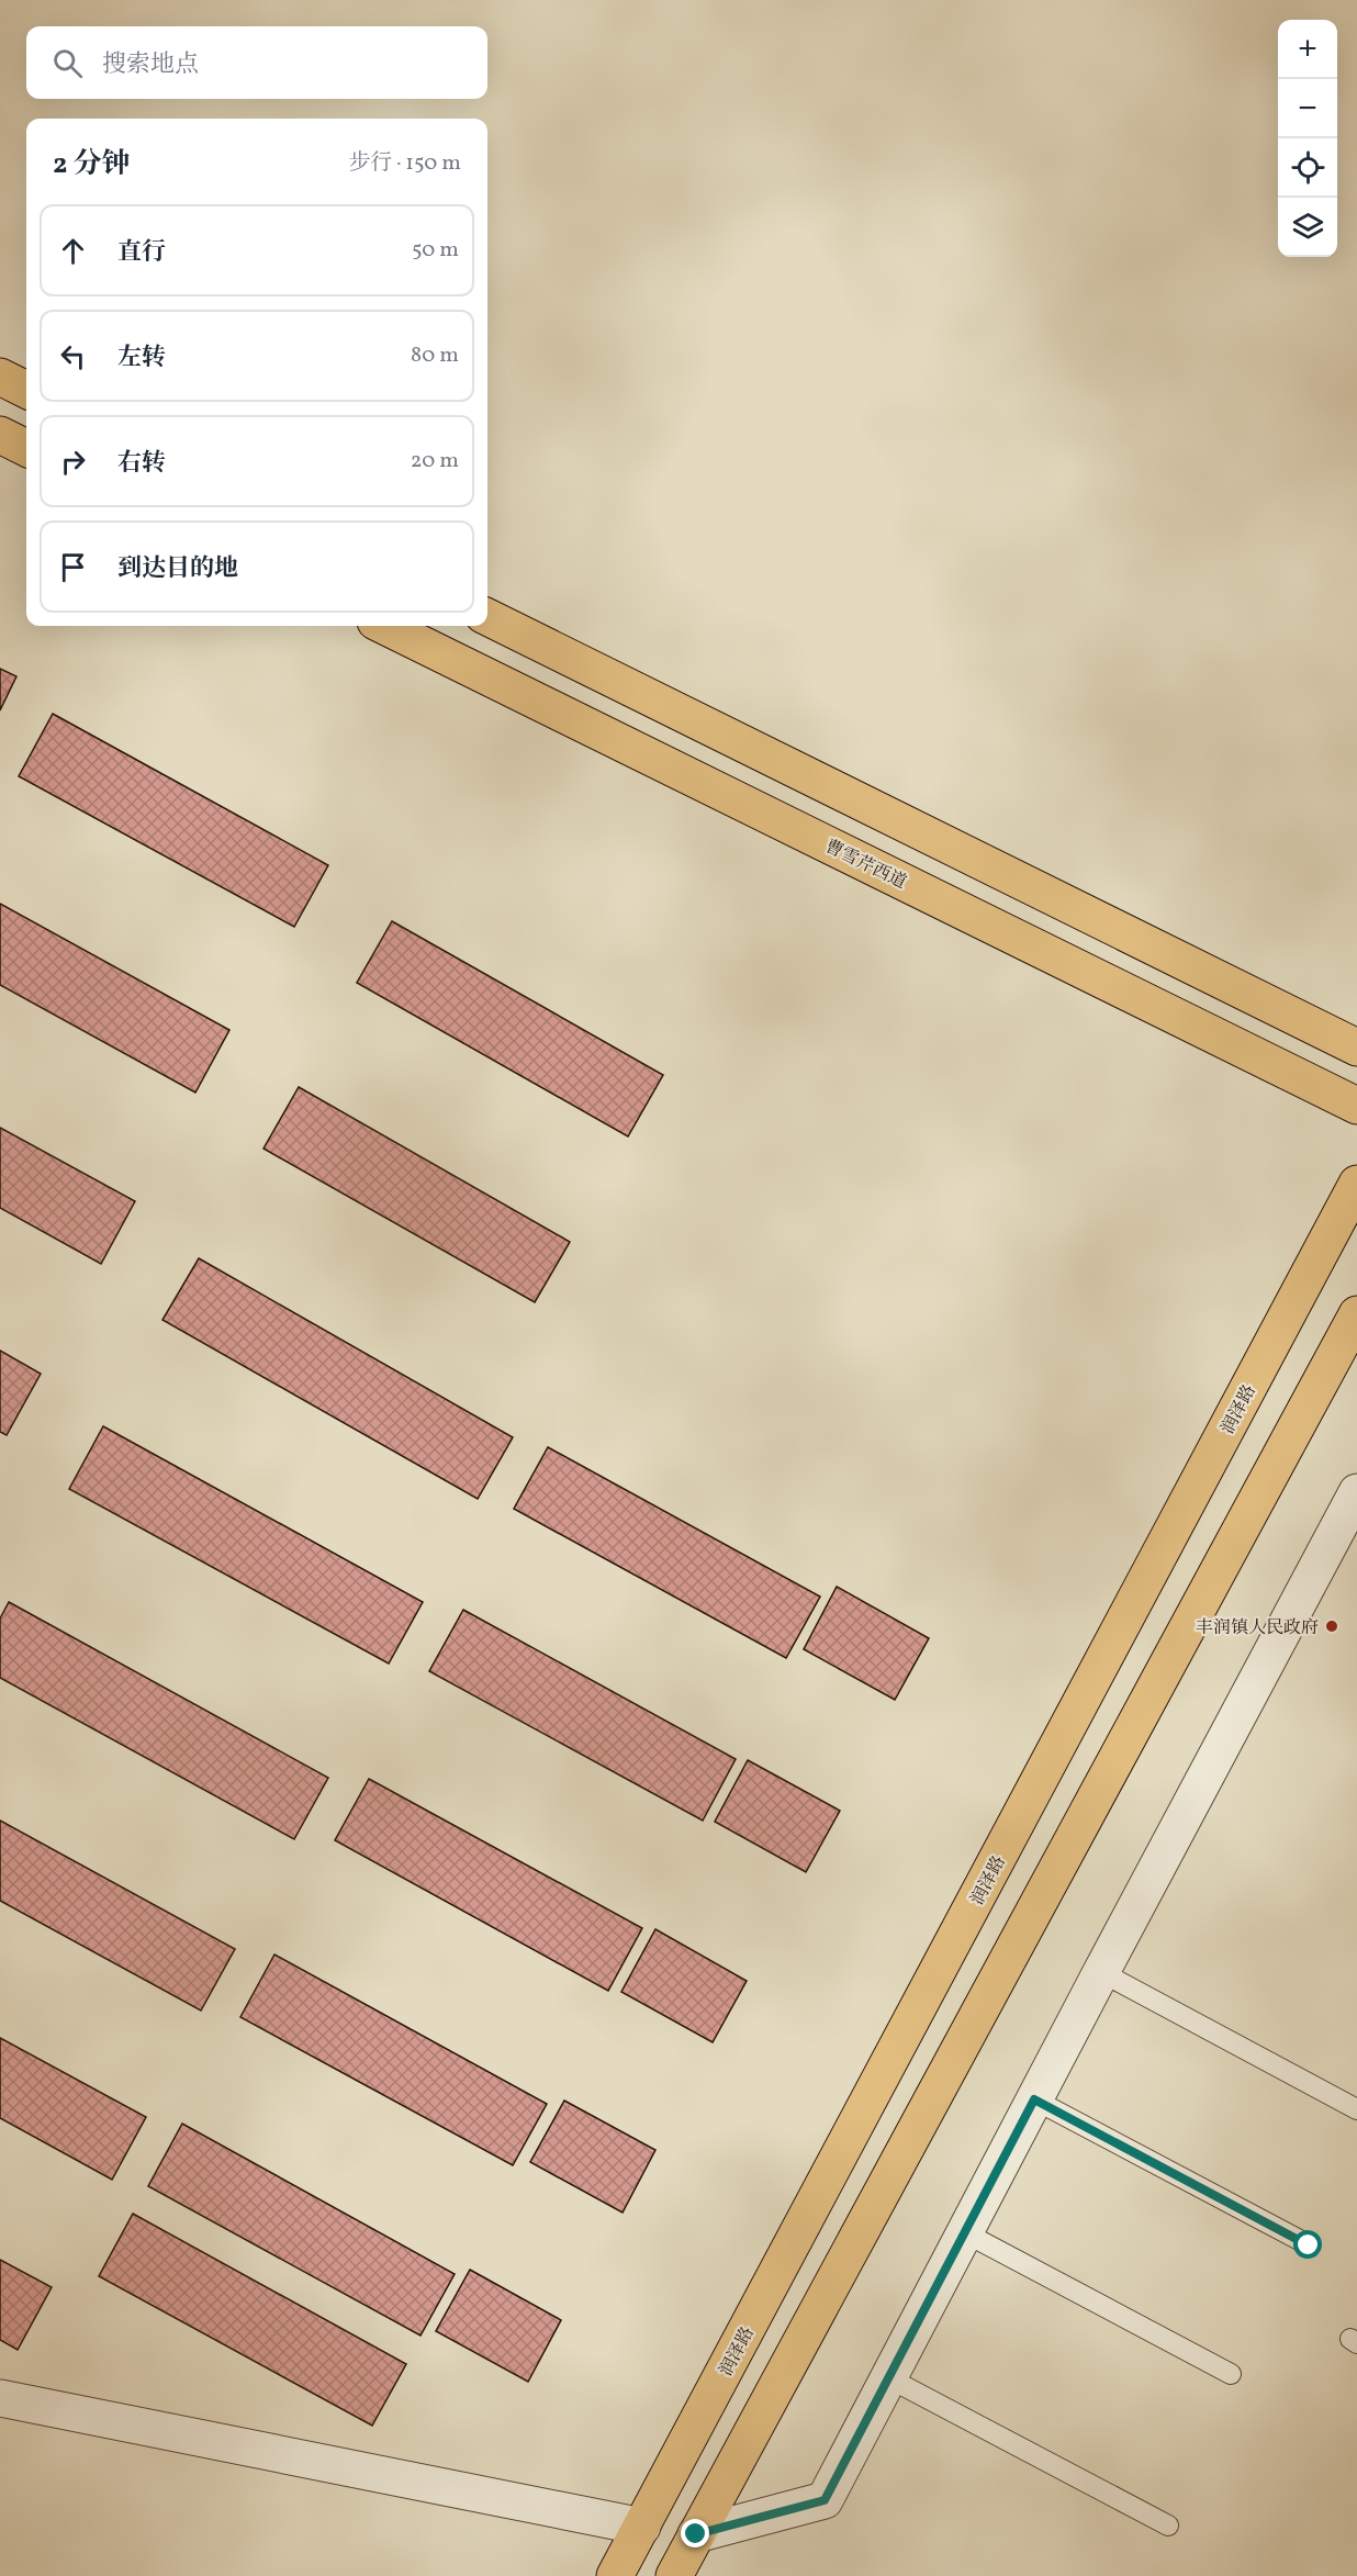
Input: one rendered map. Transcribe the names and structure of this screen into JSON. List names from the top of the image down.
{
  "streets": {
    "main road": ["曹雪芹西道", "润泽路"]
  },
  "places": ["丰润镇人民政府"],
  "page": {
    "map_buttons": ["+", "−"],
    "search": "搜索地点",
    "heading": ["2 分钟", "步行 · 150 m"],
    "list": [
      ["直行", "50 m"],
      ["左转", "80 m"],
      ["右转", "20 m"],
      "到达目的地"
    ]
  }
}
